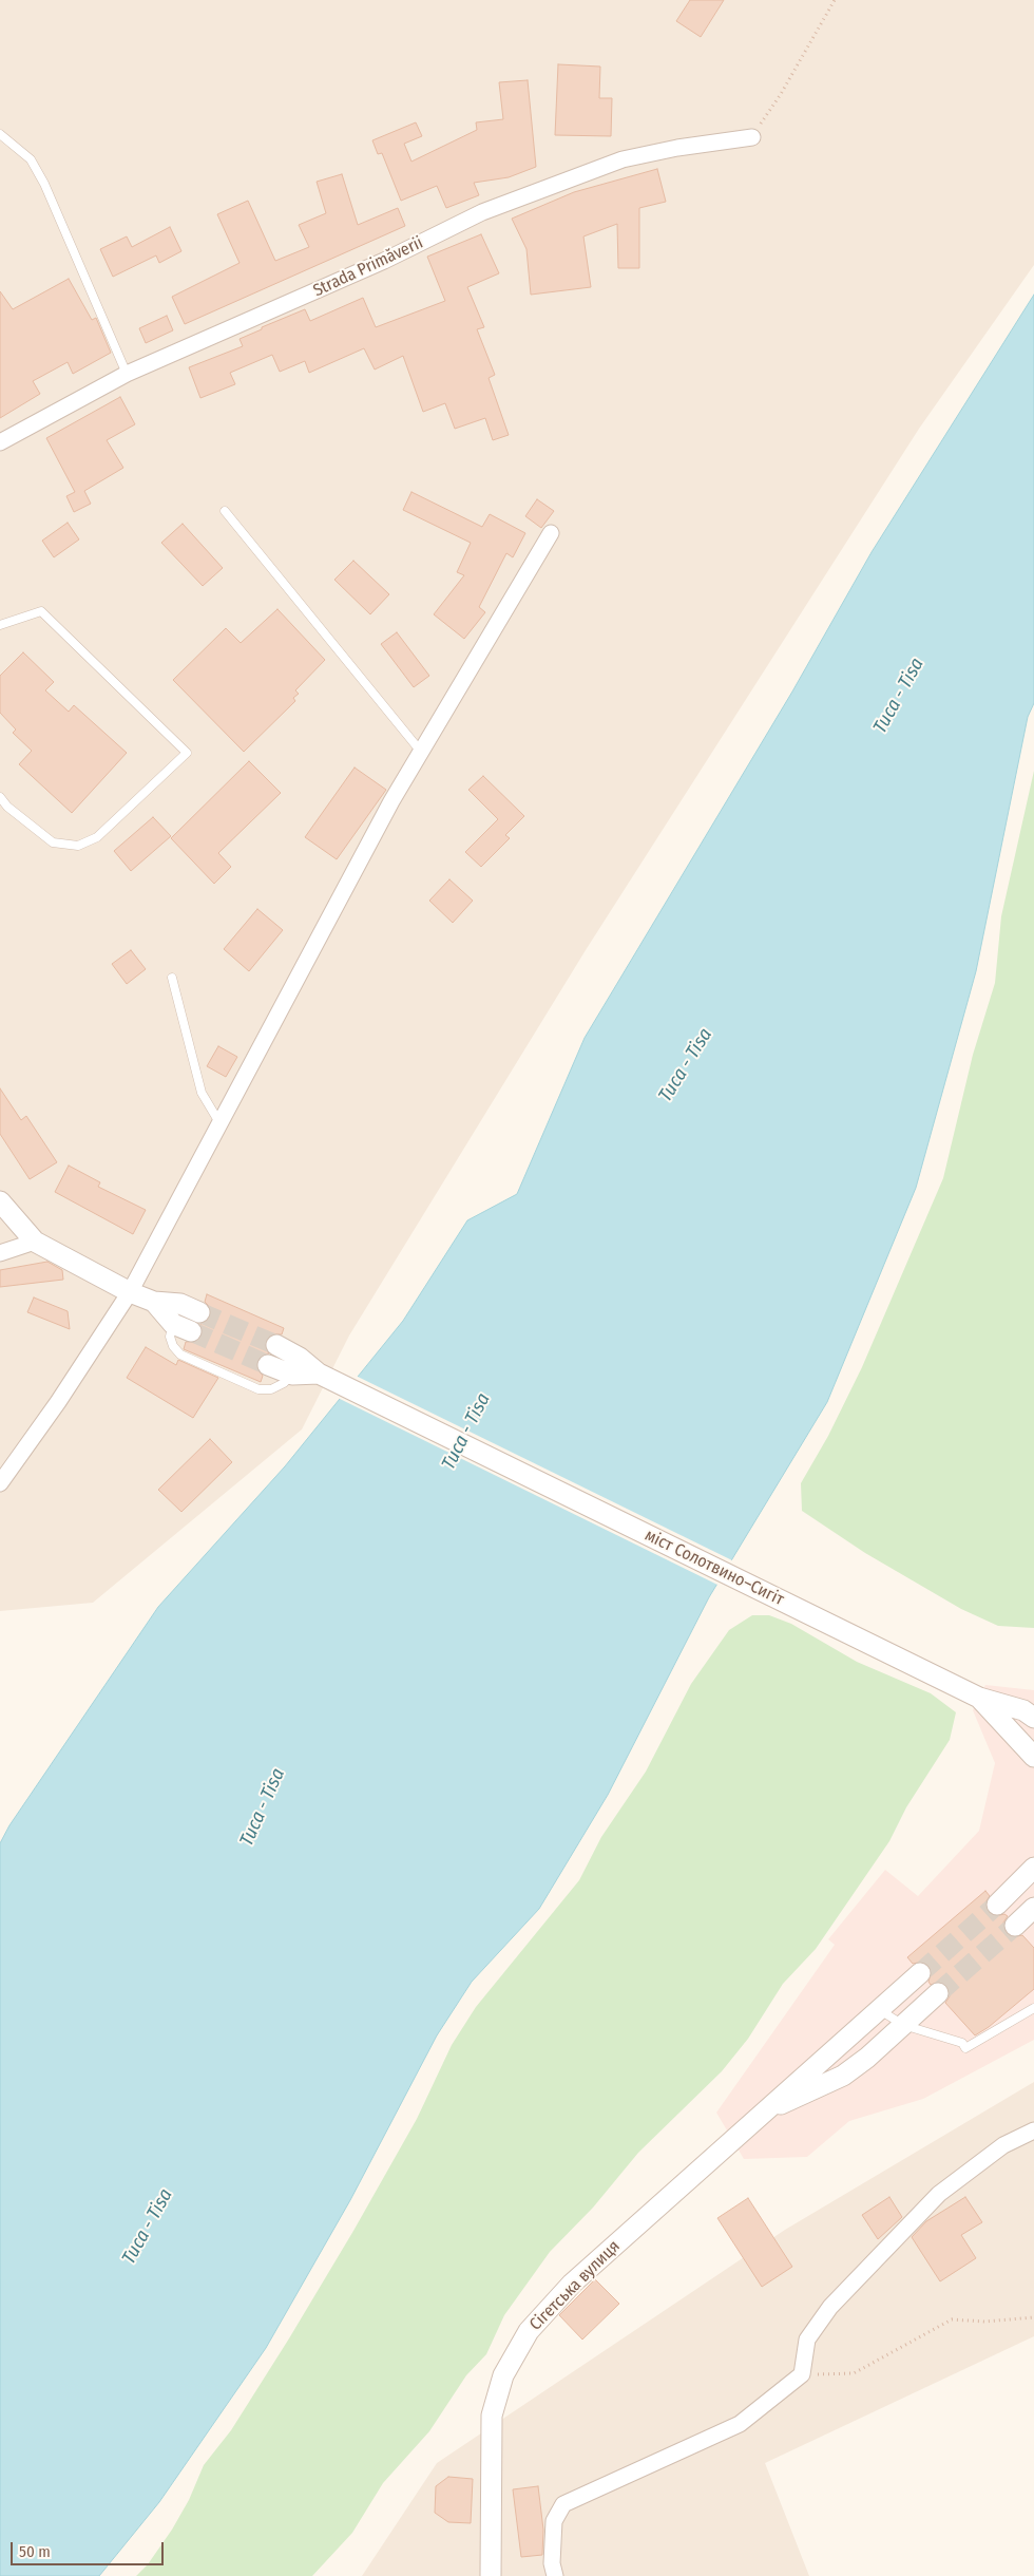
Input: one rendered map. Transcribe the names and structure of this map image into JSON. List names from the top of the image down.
{
  "streets": {
    "street": ["Strada Primăverii", "міст Солотвино–Сигіт", "Сігетська вулиця"]
  },
  "water": ["Тиса - Tisa"],
  "scale_bar": "50 m"
}
